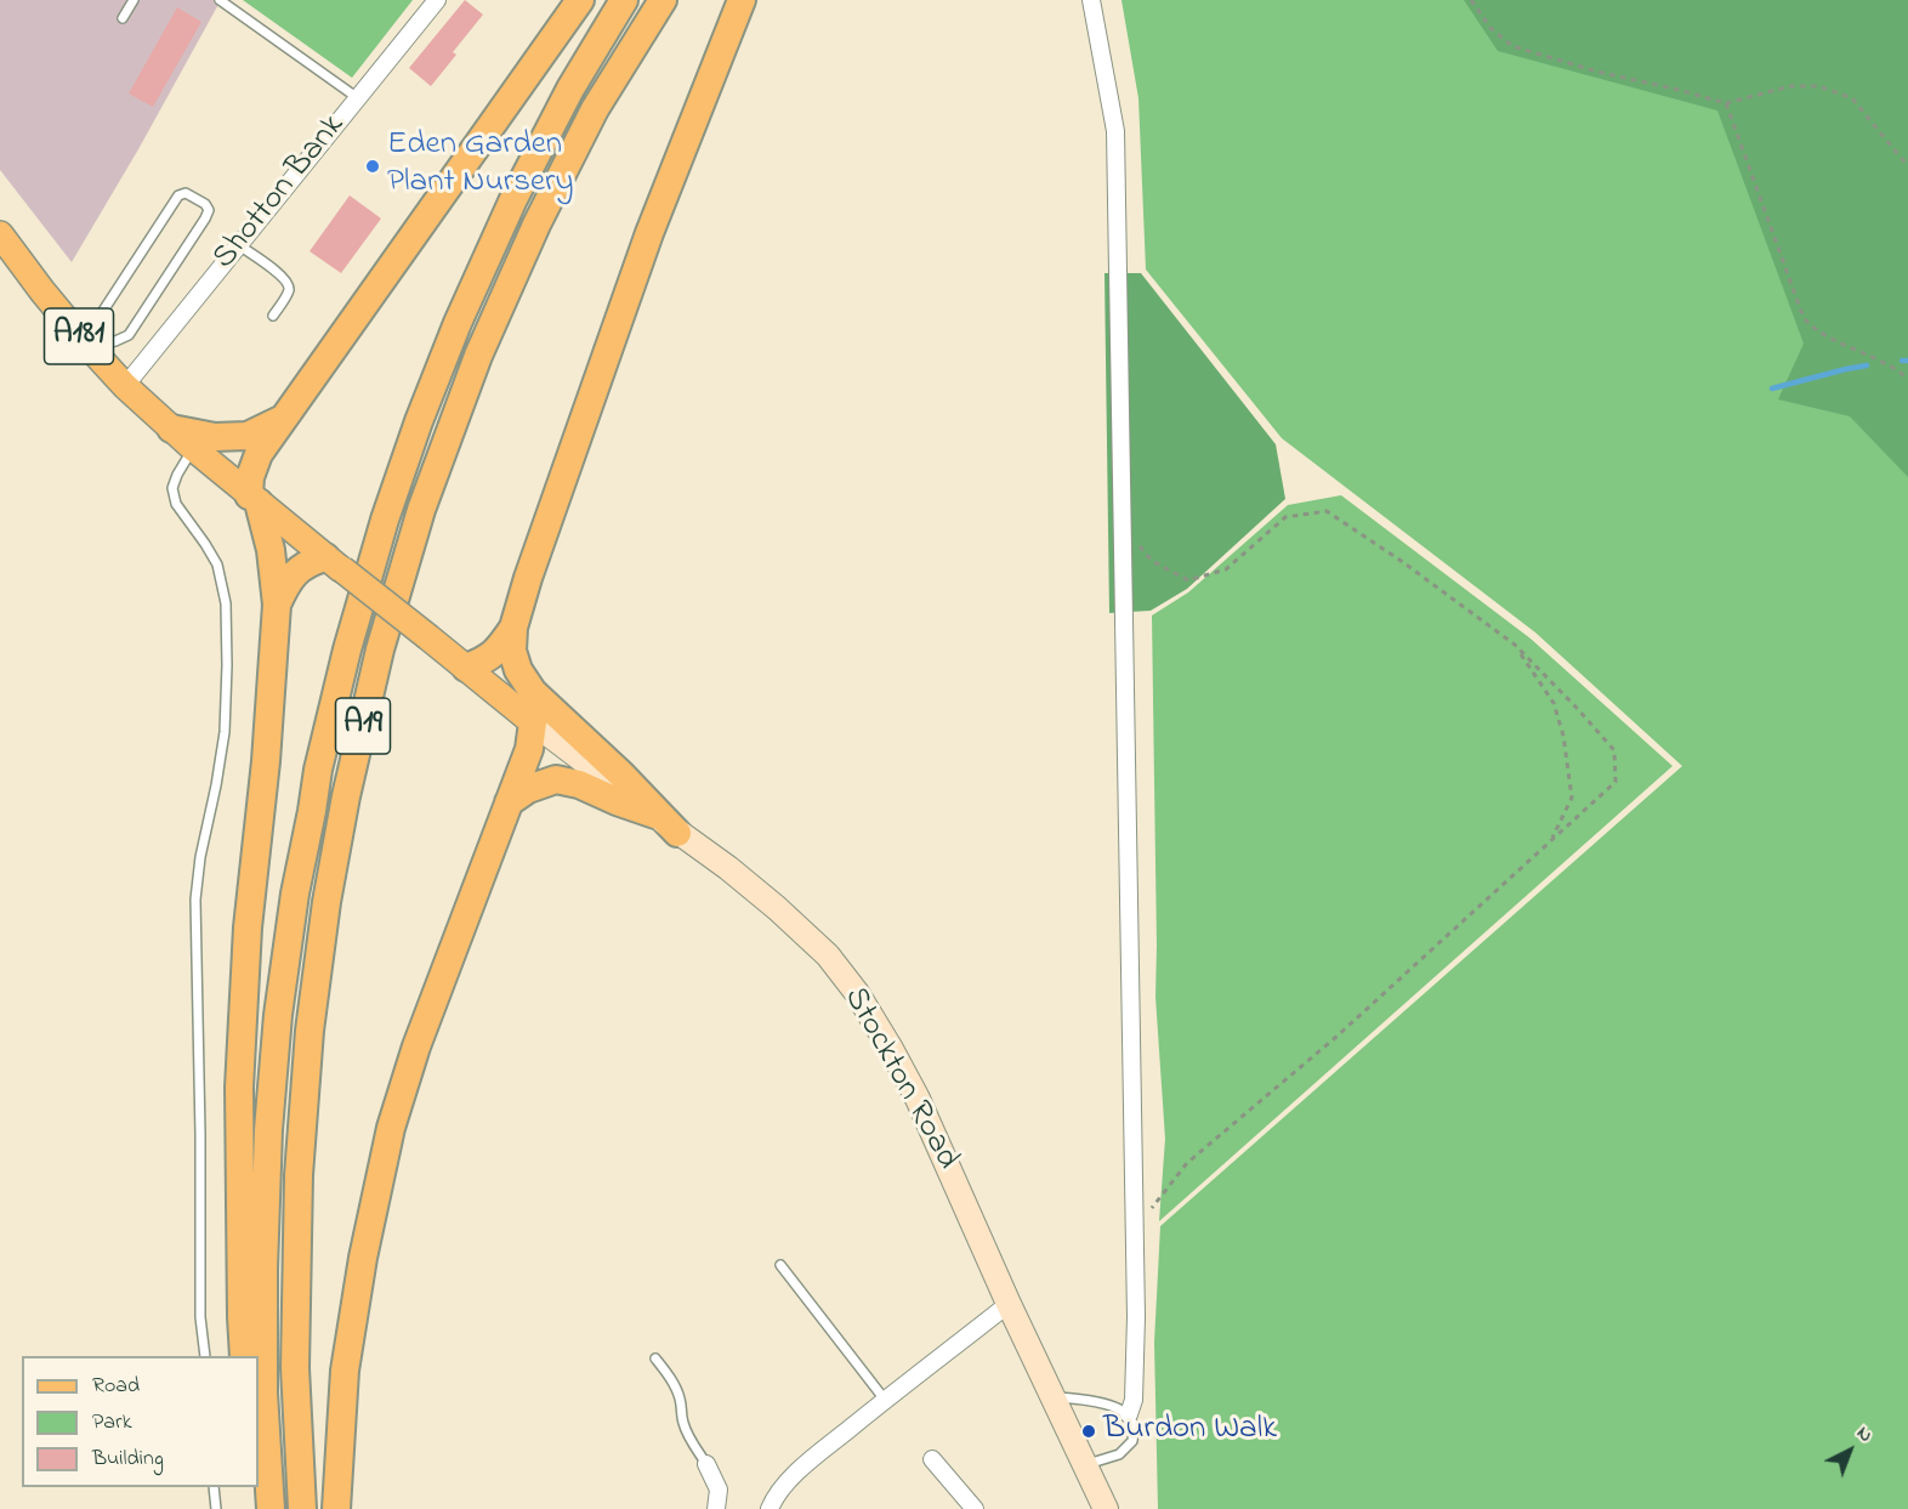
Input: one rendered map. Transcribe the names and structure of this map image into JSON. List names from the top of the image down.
{
  "streets": {
    "highway": ["A19"],
    "main road": ["A181", "Stockton Road"],
    "street": ["Shotton Bank"]
  },
  "crossings": [
    ["Shotton Bank", "A181"],
    ["A181", "Stockton Road"]
  ],
  "places": ["Eden Garden Plant Nursery", "Burdon Walk"],
  "legend": ["Road", "Park", "Building"],
  "north": "top right"
}
